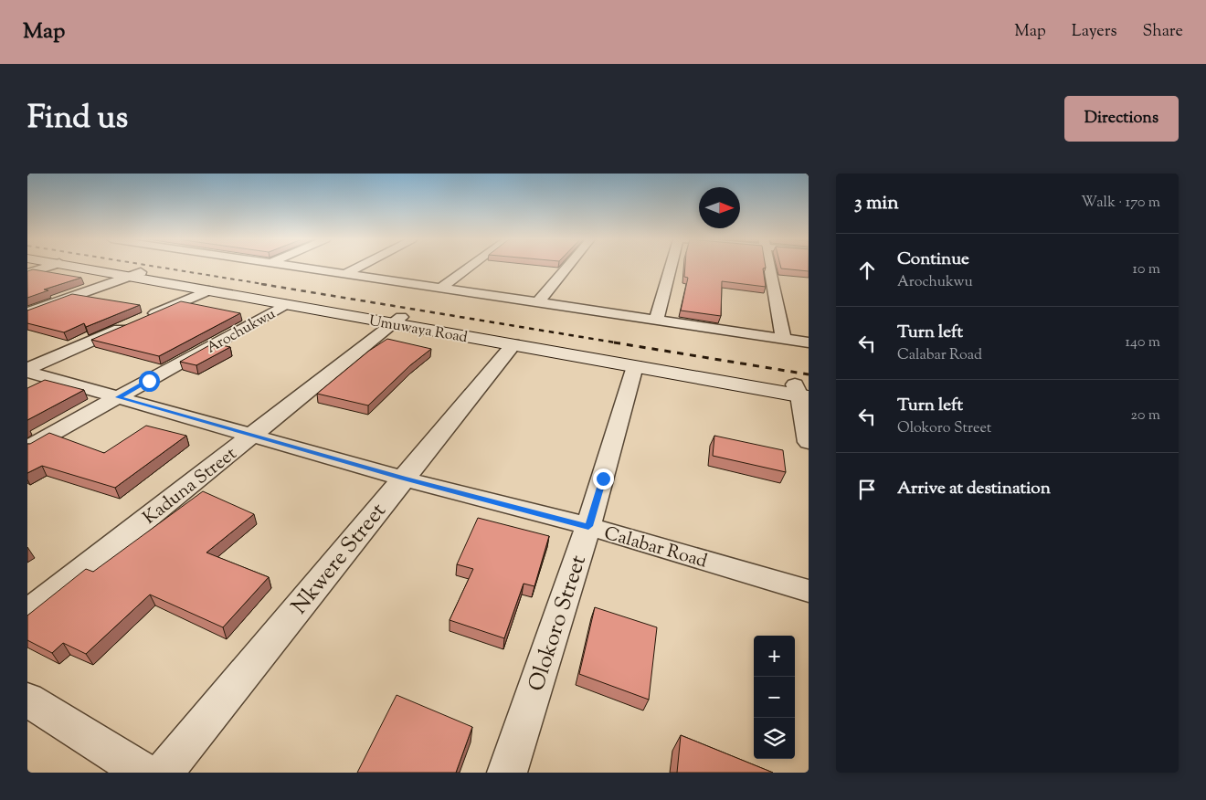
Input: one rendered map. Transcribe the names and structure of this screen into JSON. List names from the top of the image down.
{
  "streets": {
    "street": [
      "Umuwaya Road",
      "Arochukwu",
      "Kaduna Street",
      "Calabar Road",
      "Nkwere Street",
      "Olokoro Street"
    ]
  },
  "crossings": [
    ["Umuwaya Road", "Arochukwu"],
    ["Umuwaya Road", "Kaduna Street"],
    ["Umuwaya Road", "Nkwere Street"],
    ["Umuwaya Road", "Olokoro Street"],
    ["Arochukwu", "Calabar Road"],
    ["Kaduna Street", "Calabar Road"],
    ["Calabar Road", "Nkwere Street"],
    ["Calabar Road", "Olokoro Street"]
  ],
  "north": "right",
  "page": {
    "header": "Map",
    "nav": ["Map", "Layers", "Share"],
    "title": "Find us",
    "buttons": "Directions",
    "heading": ["3 min", "Walk · 170 m"],
    "list": [
      ["Continue", "Arochukwu", "10 m"],
      ["Turn left", "Calabar Road", "140 m"],
      ["Turn left", "Olokoro Street", "20 m"],
      "Arrive at destination"
    ],
    "map_buttons": ["+", "−"]
  }
}
